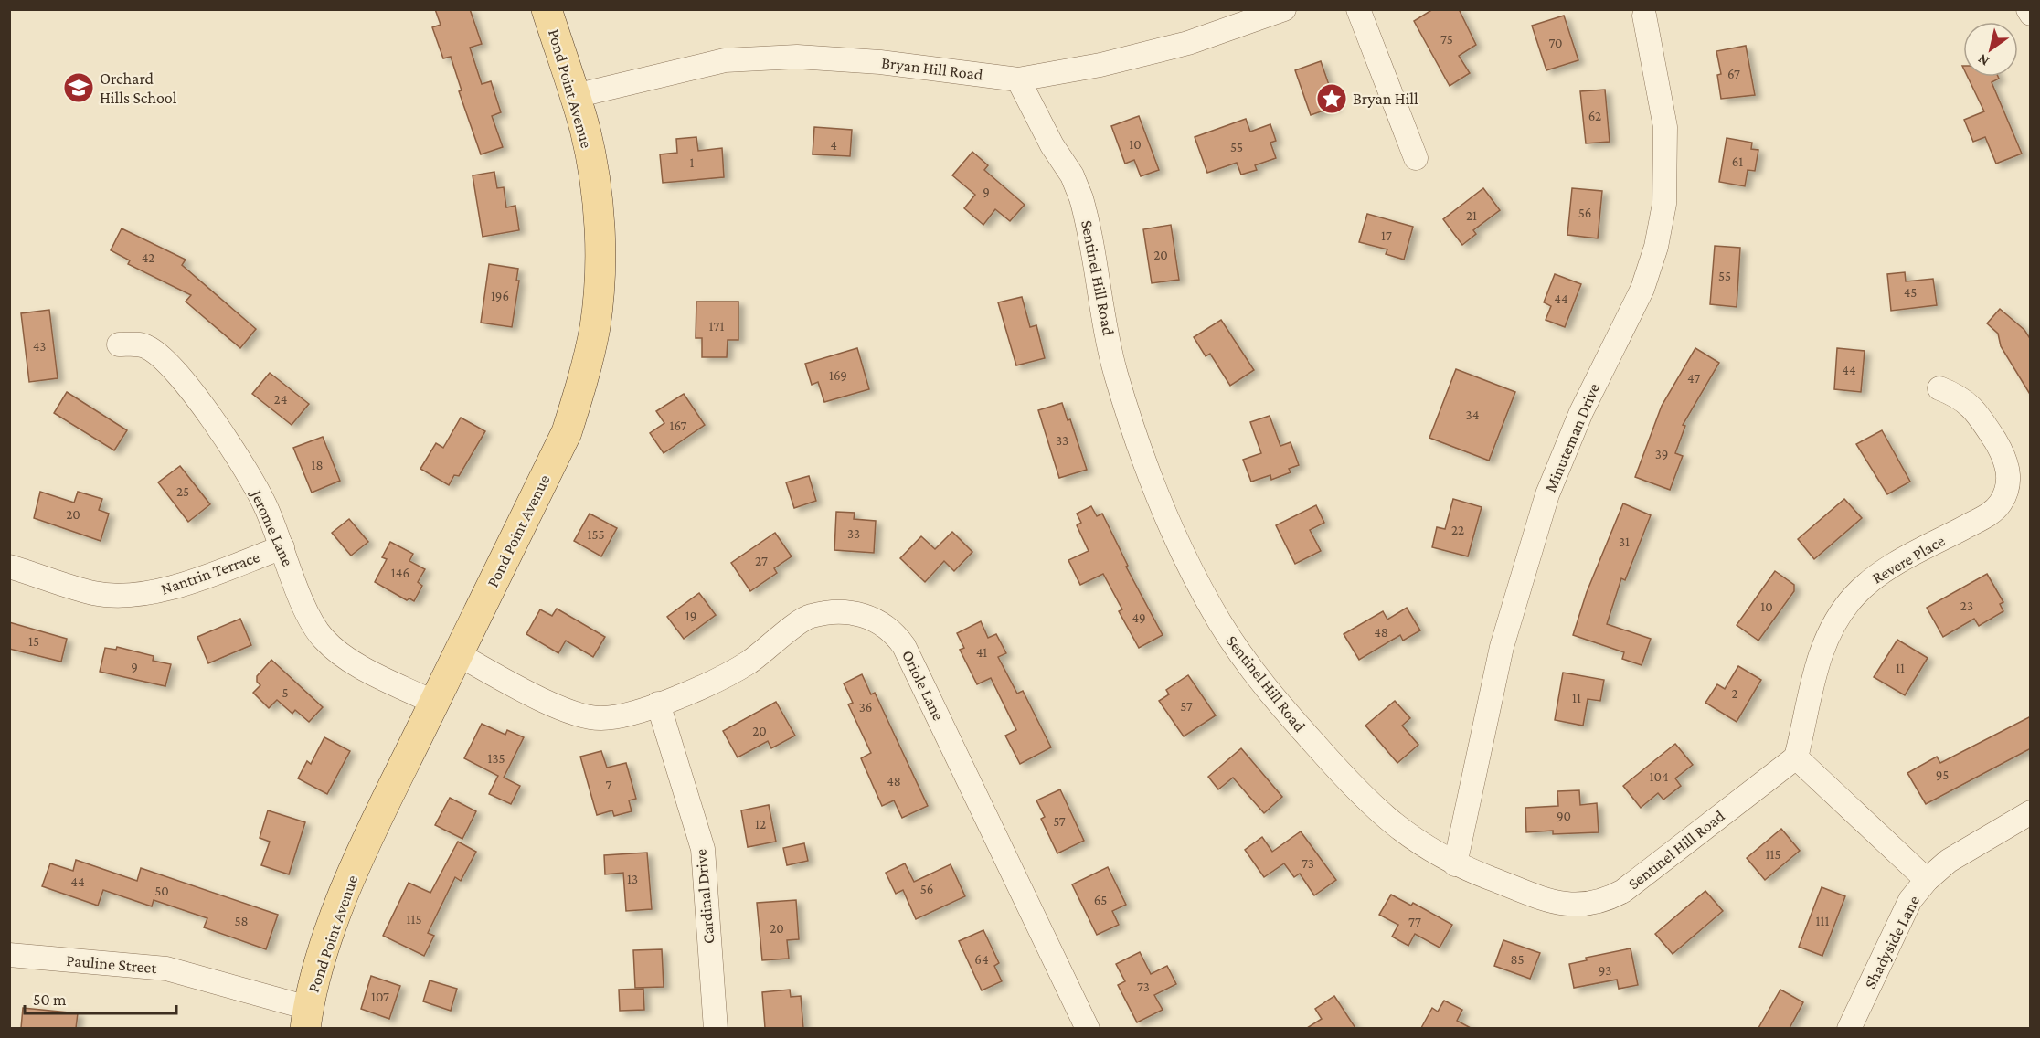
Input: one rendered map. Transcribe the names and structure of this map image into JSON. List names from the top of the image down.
{
  "streets": {
    "main road": ["Pond Point Avenue"],
    "street": [
      "Bryan Hill Road",
      "Sentinel Hill Road",
      "Minuteman Drive",
      "Jerome Lane",
      "Revere Place",
      "Nantrin Terrace",
      "Oriole Lane",
      "Cardinal Drive",
      "Shadyside Lane",
      "Pauline Street"
    ]
  },
  "crossings": [
    ["Bryan Hill Road", "Pond Point Avenue"],
    ["Bryan Hill Road", "Sentinel Hill Road"],
    ["Pond Point Avenue", "Jerome Lane"],
    ["Pond Point Avenue", "Oriole Lane"],
    ["Pond Point Avenue", "Pauline Street"],
    ["Sentinel Hill Road", "Minuteman Drive"],
    ["Sentinel Hill Road", "Revere Place"],
    ["Jerome Lane", "Nantrin Terrace"],
    ["Oriole Lane", "Cardinal Drive"]
  ],
  "places": {
    "school or university": ["Orchard Hills School"],
    "place": ["Bryan Hill"]
  },
  "house_numbers": [
    "75",
    "70",
    "67",
    "62",
    "10",
    "4",
    "55",
    "61",
    "1",
    "9",
    "56",
    "21",
    "17",
    "20",
    "42",
    "55",
    "45",
    "196",
    "44",
    "171",
    "43",
    "44",
    "169",
    "47",
    "24",
    "34",
    "167",
    "33",
    "39",
    "18",
    "25",
    "20",
    "22",
    "33",
    "155",
    "31",
    "27",
    "146",
    "23",
    "10",
    "19",
    "49",
    "48",
    "15",
    "41",
    "9",
    "11",
    "5",
    "2",
    "11",
    "57",
    "36",
    "20",
    "135",
    "95",
    "104",
    "48",
    "7",
    "90",
    "57",
    "12",
    "115",
    "73",
    "13",
    "44",
    "56",
    "50",
    "65",
    "115",
    "58",
    "111",
    "77",
    "20",
    "64",
    "85",
    "93",
    "73",
    "107"
  ],
  "scale_bar": "50 m",
  "north": "bottom left"
}
